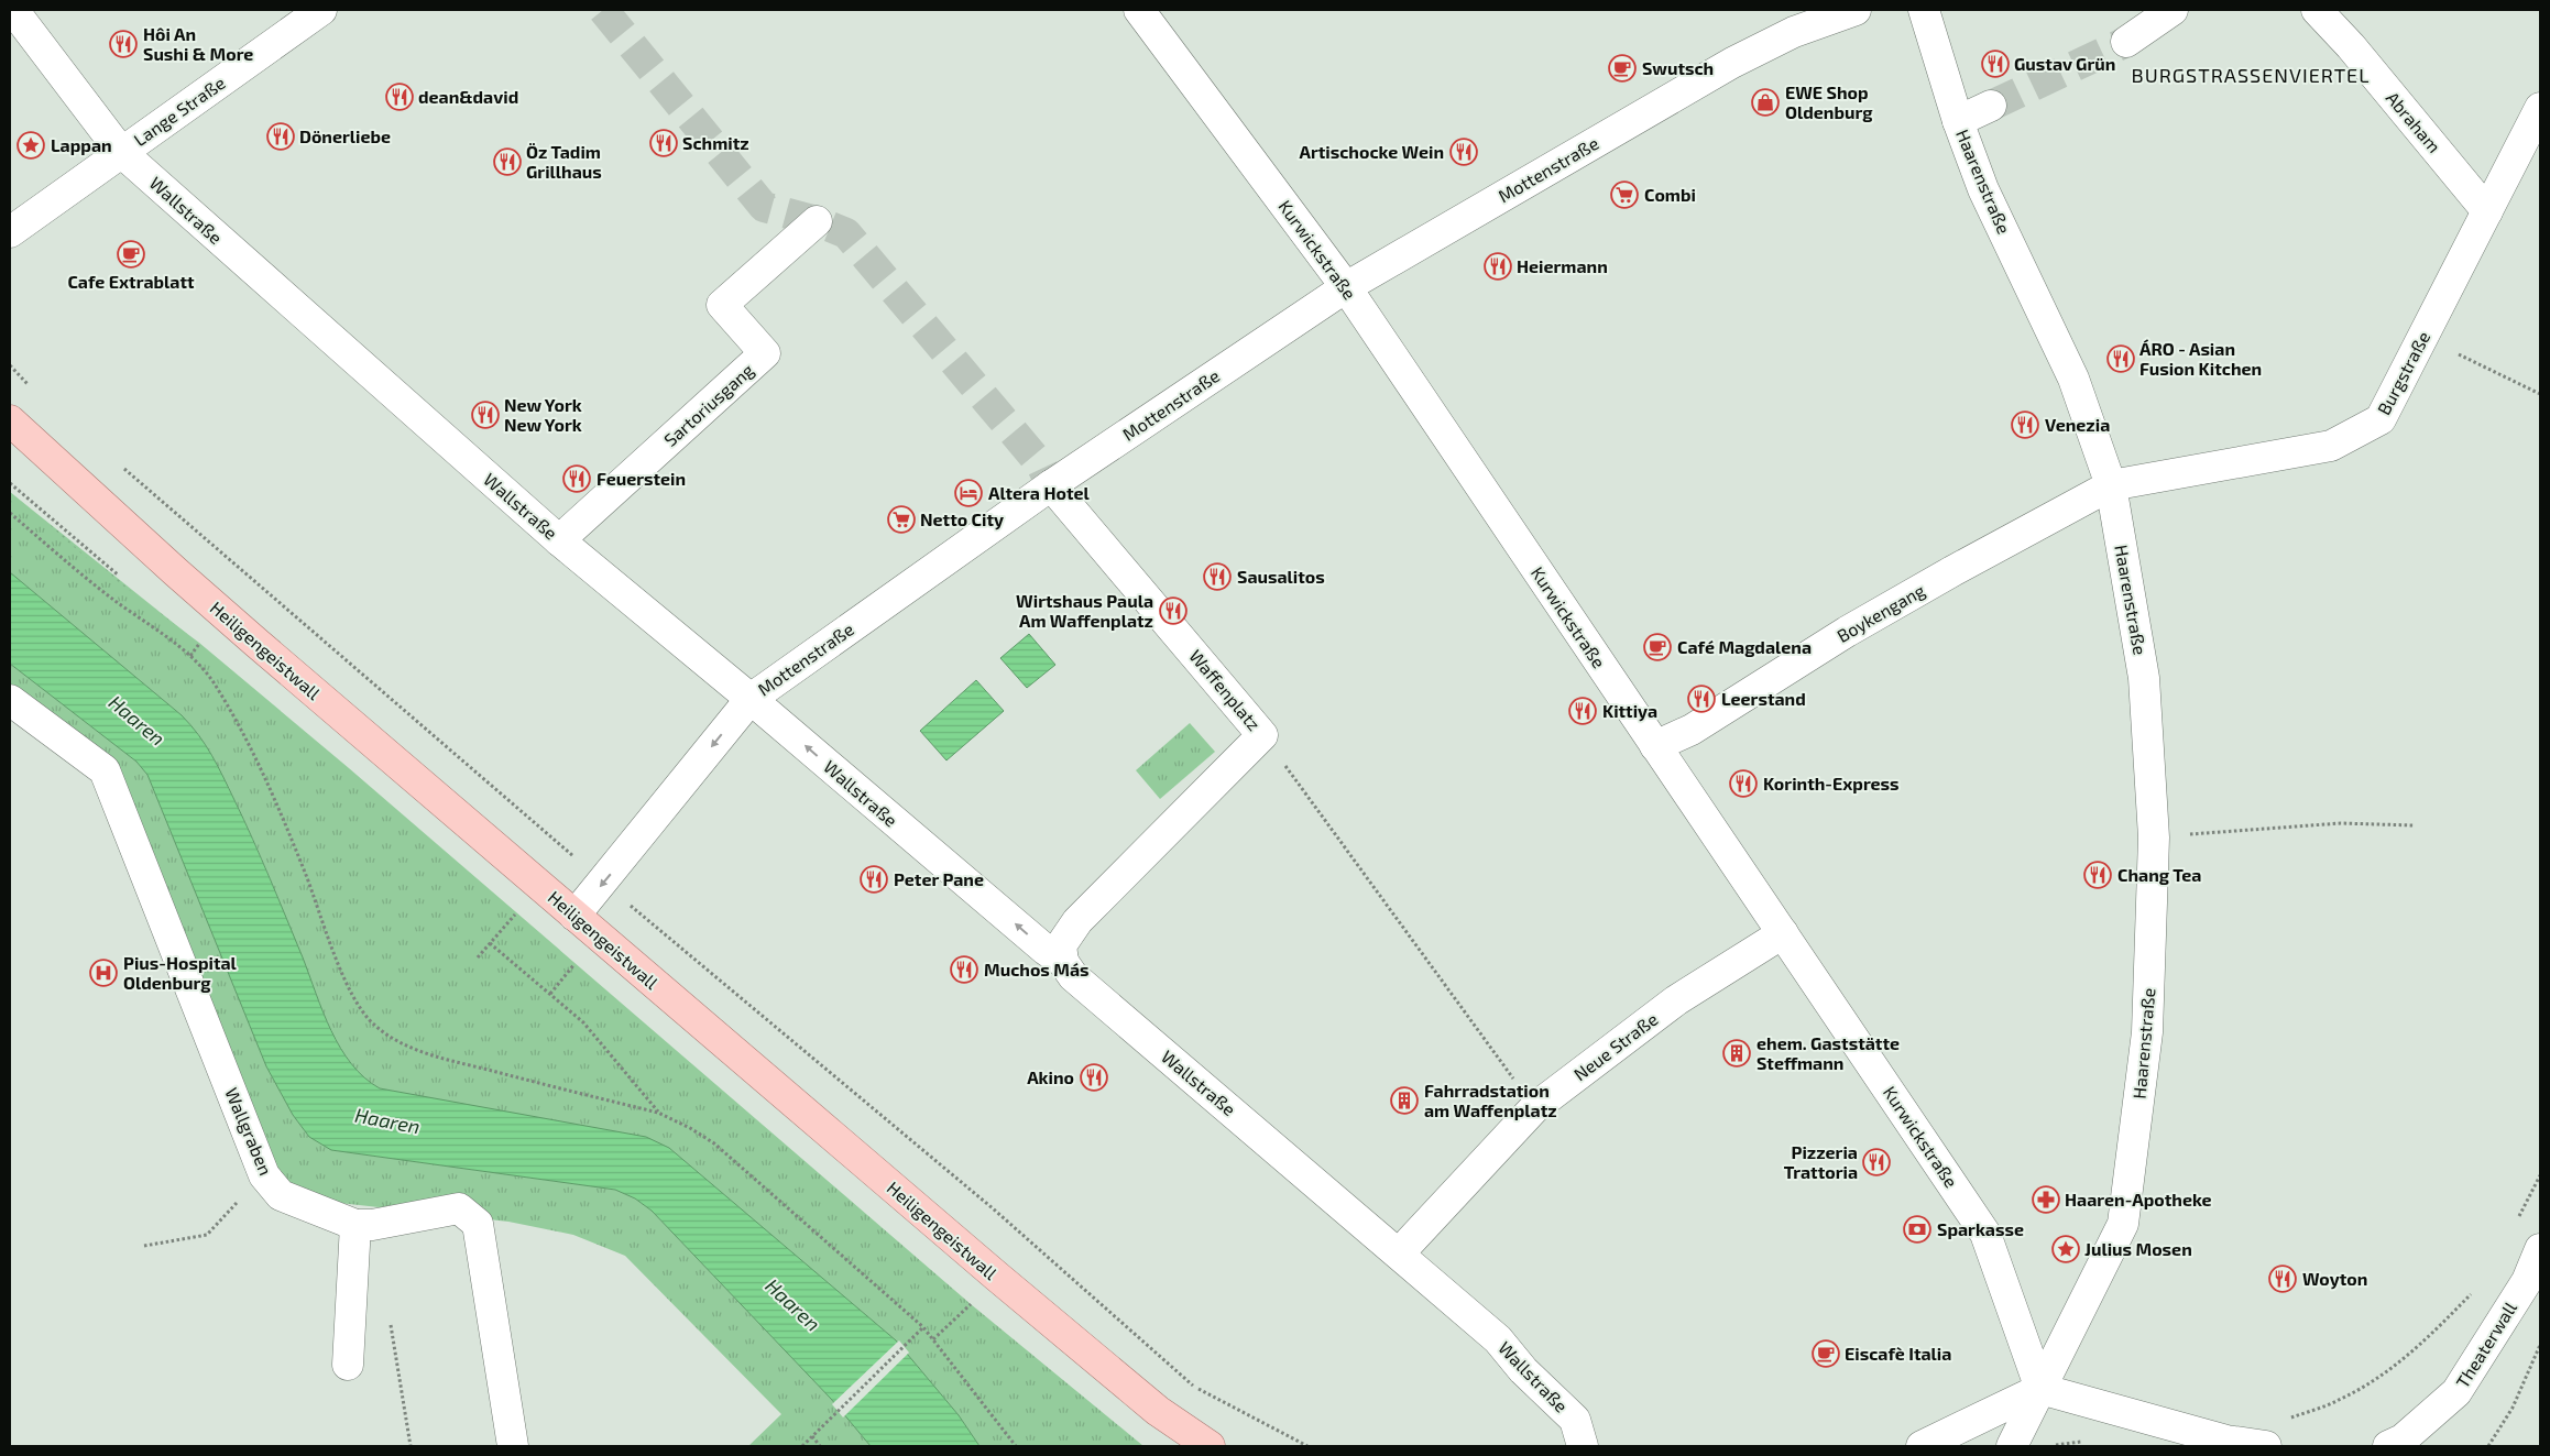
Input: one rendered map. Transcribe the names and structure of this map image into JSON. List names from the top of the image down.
{
  "streets": {
    "main road": ["Heiligengeistwall"],
    "street": [
      "Lange Straße",
      "Abraham",
      "Mottenstraße",
      "Haarenstraße",
      "Wallstraße",
      "Kurwickstraße",
      "Burgstraße",
      "Sartoriusgang",
      "Boykengang",
      "Waffenplatz",
      "Neue Straße",
      "Wallgraben",
      "Theaterwall"
    ]
  },
  "crossings": [
    ["Lange Straße", "Wallstraße"],
    ["Abraham", "Burgstraße"],
    ["Mottenstraße", "Wallstraße"],
    ["Mottenstraße", "Kurwickstraße"],
    ["Mottenstraße", "Heiligengeistwall"],
    ["Mottenstraße", "Waffenplatz"],
    ["Haarenstraße", "Kurwickstraße"],
    ["Haarenstraße", "Burgstraße"],
    ["Haarenstraße", "Boykengang"],
    ["Wallstraße", "Sartoriusgang"],
    ["Wallstraße", "Waffenplatz"],
    ["Wallstraße", "Neue Straße"],
    ["Kurwickstraße", "Boykengang"],
    ["Kurwickstraße", "Neue Straße"],
    ["Burgstraße", "Boykengang"]
  ],
  "districts": ["BURGSTRASSENVIERTEL"],
  "water": ["Haaren"],
  "places": {
    "restaurant": [
      "Hôi An Sushi & More",
      "Gustav Grün",
      "dean&david",
      "Dönerliebe",
      "Schmitz",
      "Artischocke Wein",
      "Öz Tadim Grillhaus",
      "Heiermann",
      "ÁRO - Asian Fusion Kitchen",
      "New York New York",
      "Venezia",
      "Feuerstein",
      "Sausalitos",
      "Wirtshaus Paula Am Waffenplatz",
      "Leerstand",
      "Kittiya",
      "Korinth-Express",
      "Chang Tea",
      "Peter Pane",
      "Muchos Más",
      "Akino",
      "Pizzeria Trattoria",
      "Woyton"
    ],
    "cafe": [
      "Swutsch",
      "Cafe Extrablatt",
      "Café Magdalena",
      "Eiscafè Italia"
    ],
    "shop": ["EWE Shop Oldenburg"],
    "place": ["Lappan", "Julius Mosen"],
    "supermarket": ["Combi", "Netto City"],
    "hotel": ["Altera Hotel"],
    "hospital": ["Pius-Hospital Oldenburg"],
    "building": ["ehem. Gaststätte Steffmann", "Fahrradstation am Waffenplatz"],
    "pharmacy": ["Haaren-Apotheke"],
    "bank": ["Sparkasse"]
  }
}
